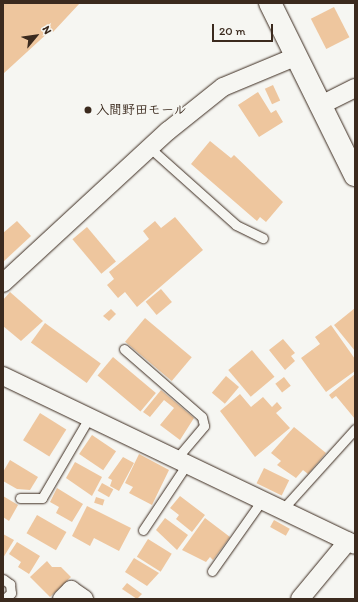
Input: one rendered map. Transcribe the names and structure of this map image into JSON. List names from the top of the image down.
{
  "places": ["入間野田モール"],
  "scale_bar": "20 m",
  "north": "top right"
}
